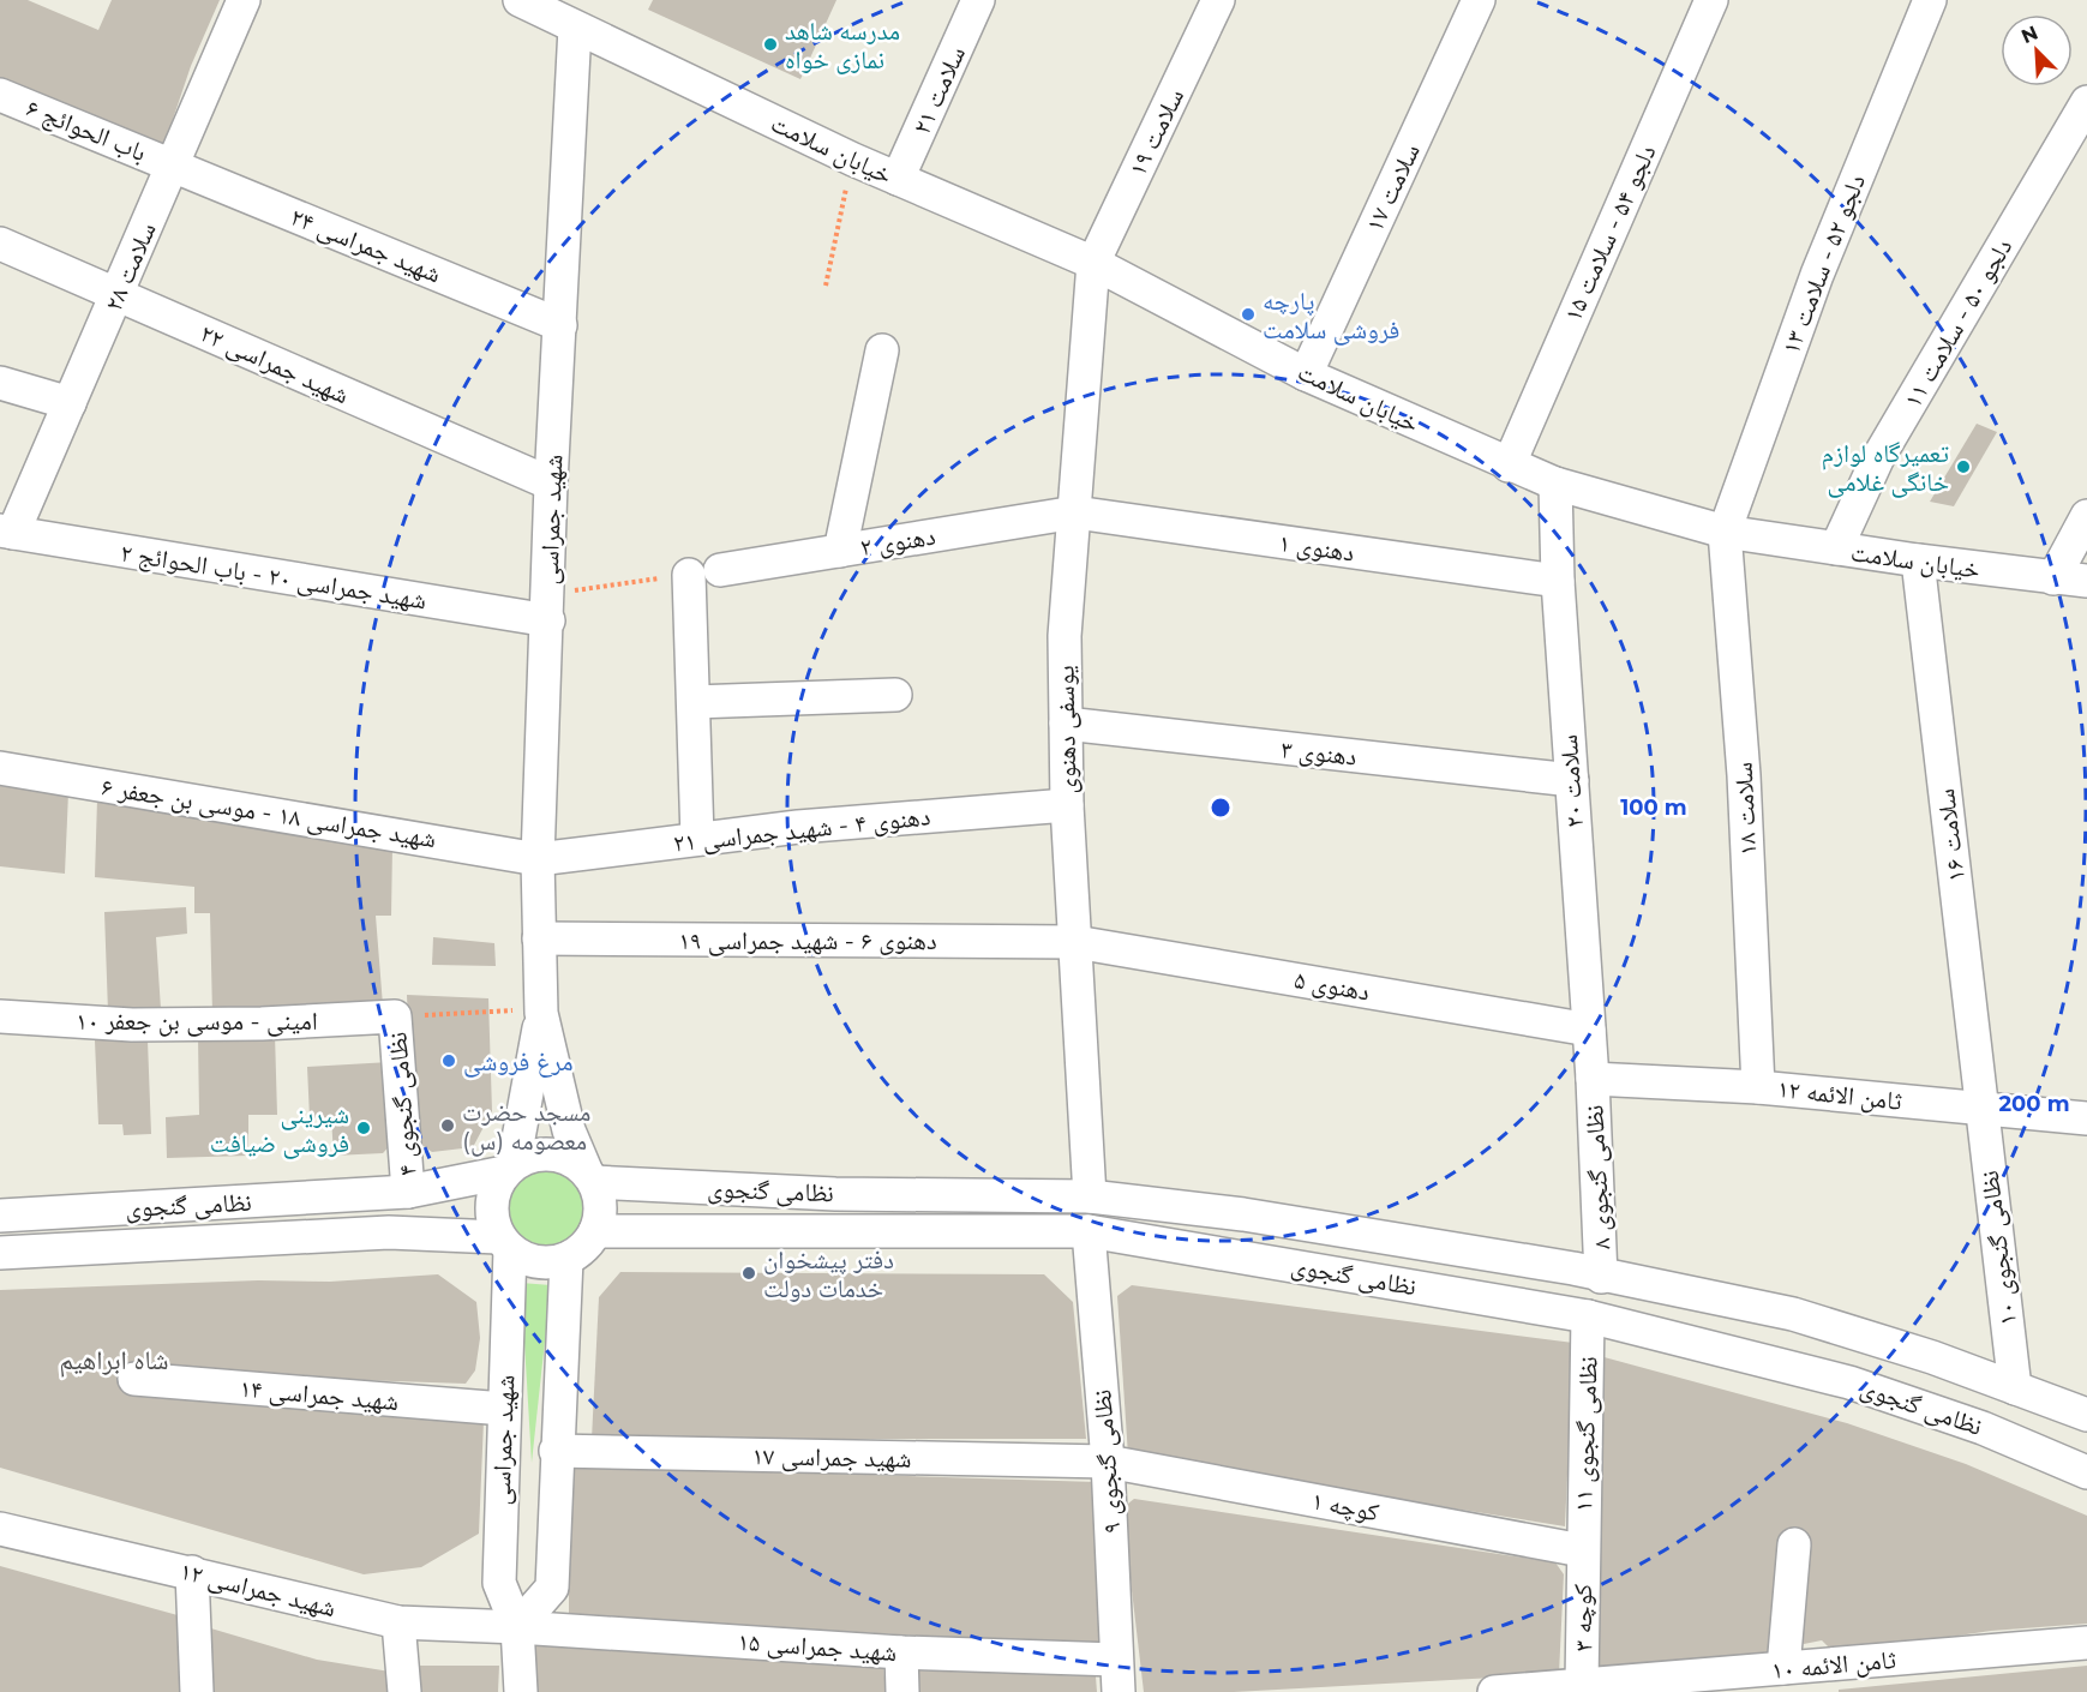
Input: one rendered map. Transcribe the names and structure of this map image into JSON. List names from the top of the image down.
{
  "streets": {
    "street": [
      "سلامت ۲۱",
      "باب الحوائج ۶",
      "سلامت ۱۹",
      "خیابان سلامت",
      "سلامت ۱۷",
      "دلجو ۵۴ - سلامت ۱۵",
      "شهید جمراسی ۲۴",
      "دلجو ۵۲ - سلامت ۱۳",
      "سلامت ۲۸",
      "دلجو ۵۰ - سلامت ۱۱",
      "شهید جمراسی ۲۲",
      "شهید جمراسی",
      "دهنوی ۲",
      "دهنوی ۱",
      "شهید جمراسی ۲۰ - باب الحوائج ۲",
      "یوسفی دهنوی",
      "دهنوی ۳",
      "سلامت ۲۰",
      "سلامت ۱۸",
      "شهید جمراسی ۱۸ - موسی بن جعفر ۶",
      "دهنوی ۴ - شهید جمراسی ۲۱",
      "سلامت ۱۶",
      "دهنوی ۶ - شهید جمراسی ۱۹",
      "دهنوی ۵",
      "امینی - موسی بن جعفر ۱۰",
      "ثامن الائمه ۱۲",
      "نظامی گنجوی ۴",
      "نظامی گنجوی ۸",
      "نظامی گنجوی",
      "نظامی گنجوی ۱۰",
      "شهید جمراسی ۱۴",
      "نظامی گنجوی ۱۱",
      "شهید جمراسی ۱۷",
      "نظامی گنجوی ۹",
      "کوچه ۱",
      "شهید جمراسی ۱۲",
      "کوچه ۳",
      "شهید جمراسی ۱۵",
      "ثامن الائمه ۱۰"
    ]
  },
  "crossings": [
    ["سلامت ۲۱", "خیابان سلامت"],
    ["باب الحوائج ۶", "شهید جمراسی ۲۴"],
    ["باب الحوائج ۶", "سلامت ۲۸"],
    ["سلامت ۱۹", "خیابان سلامت"],
    ["سلامت ۱۹", "یوسفی دهنوی"],
    ["خیابان سلامت", "سلامت ۱۷"],
    ["خیابان سلامت", "دلجو ۵۴ - سلامت ۱۵"],
    ["خیابان سلامت", "دلجو ۵۲ - سلامت ۱۳"],
    ["خیابان سلامت", "دلجو ۵۰ - سلامت ۱۱"],
    ["خیابان سلامت", "شهید جمراسی"],
    ["خیابان سلامت", "یوسفی دهنوی"],
    ["خیابان سلامت", "سلامت ۲۰"],
    ["خیابان سلامت", "سلامت ۱۸"],
    ["خیابان سلامت", "سلامت ۱۶"],
    ["شهید جمراسی ۲۴", "سلامت ۲۸"],
    ["شهید جمراسی ۲۴", "شهید جمراسی"],
    ["دلجو ۵۲ - سلامت ۱۳", "سلامت ۱۸"],
    ["سلامت ۲۸", "شهید جمراسی ۲۲"],
    ["سلامت ۲۸", "شهید جمراسی ۲۰ - باب الحوائج ۲"],
    ["شهید جمراسی ۲۲", "شهید جمراسی"],
    ["شهید جمراسی", "شهید جمراسی ۲۰ - باب الحوائج ۲"],
    ["شهید جمراسی", "شهید جمراسی ۱۸ - موسی بن جعفر ۶"],
    ["شهید جمراسی", "دهنوی ۴ - شهید جمراسی ۲۱"],
    ["شهید جمراسی", "دهنوی ۶ - شهید جمراسی ۱۹"],
    ["شهید جمراسی", "نظامی گنجوی"],
    ["شهید جمراسی", "شهید جمراسی ۱۴"],
    ["شهید جمراسی", "شهید جمراسی ۱۲"],
    ["شهید جمراسی", "شهید جمراسی ۱۵"],
    ["دهنوی ۲", "دهنوی ۱"],
    ["دهنوی ۲", "یوسفی دهنوی"],
    ["دهنوی ۱", "یوسفی دهنوی"],
    ["دهنوی ۱", "سلامت ۲۰"],
    ["یوسفی دهنوی", "دهنوی ۳"],
    ["یوسفی دهنوی", "دهنوی ۴ - شهید جمراسی ۲۱"],
    ["یوسفی دهنوی", "دهنوی ۶ - شهید جمراسی ۱۹"],
    ["یوسفی دهنوی", "دهنوی ۵"],
    ["یوسفی دهنوی", "نظامی گنجوی"],
    ["دهنوی ۳", "سلامت ۲۰"],
    ["سلامت ۲۰", "دهنوی ۵"],
    ["سلامت ۲۰", "ثامن الائمه ۱۲"],
    ["سلامت ۲۰", "نظامی گنجوی ۸"],
    ["سلامت ۱۸", "ثامن الائمه ۱۲"],
    ["شهید جمراسی ۱۸ - موسی بن جعفر ۶", "دهنوی ۴ - شهید جمراسی ۲۱"],
    ["سلامت ۱۶", "ثامن الائمه ۱۲"],
    ["سلامت ۱۶", "نظامی گنجوی ۱۰"],
    ["دهنوی ۶ - شهید جمراسی ۱۹", "دهنوی ۵"],
    ["امینی - موسی بن جعفر ۱۰", "نظامی گنجوی ۴"],
    ["ثامن الائمه ۱۲", "نظامی گنجوی ۸"],
    ["ثامن الائمه ۱۲", "نظامی گنجوی ۱۰"],
    ["نظامی گنجوی ۴", "نظامی گنجوی"],
    ["نظامی گنجوی ۸", "نظامی گنجوی"],
    ["نظامی گنجوی", "نظامی گنجوی ۱۰"],
    ["نظامی گنجوی", "نظامی گنجوی ۱۱"],
    ["نظامی گنجوی", "نظامی گنجوی ۹"],
    ["نظامی گنجوی ۱۱", "کوچه ۱"],
    ["نظامی گنجوی ۱۱", "کوچه ۳"],
    ["شهید جمراسی ۱۷", "نظامی گنجوی ۹"],
    ["شهید جمراسی ۱۷", "کوچه ۱"],
    ["نظامی گنجوی ۹", "کوچه ۱"],
    ["نظامی گنجوی ۹", "شهید جمراسی ۱۵"],
    ["کوچه ۱", "کوچه ۳"],
    ["شهید جمراسی ۱۲", "شهید جمراسی ۱۵"],
    ["کوچه ۳", "ثامن الائمه ۱۰"]
  ],
  "districts": ["شاه ابراهیم"],
  "places": [
    "مدرسه شاهد نمازی خواه",
    "پارچه فروشی سلامت",
    "تعمیرگاه لوازم خانگی غلامی",
    "مرغ فروشی",
    "مسجد حضرت معصومه (س)",
    "شیرینی فروشی ضیافت",
    "دفتر پیشخوان خدمات دولت"
  ],
  "north": "top left",
  "rings": ["100 m", "200 m"]
}
